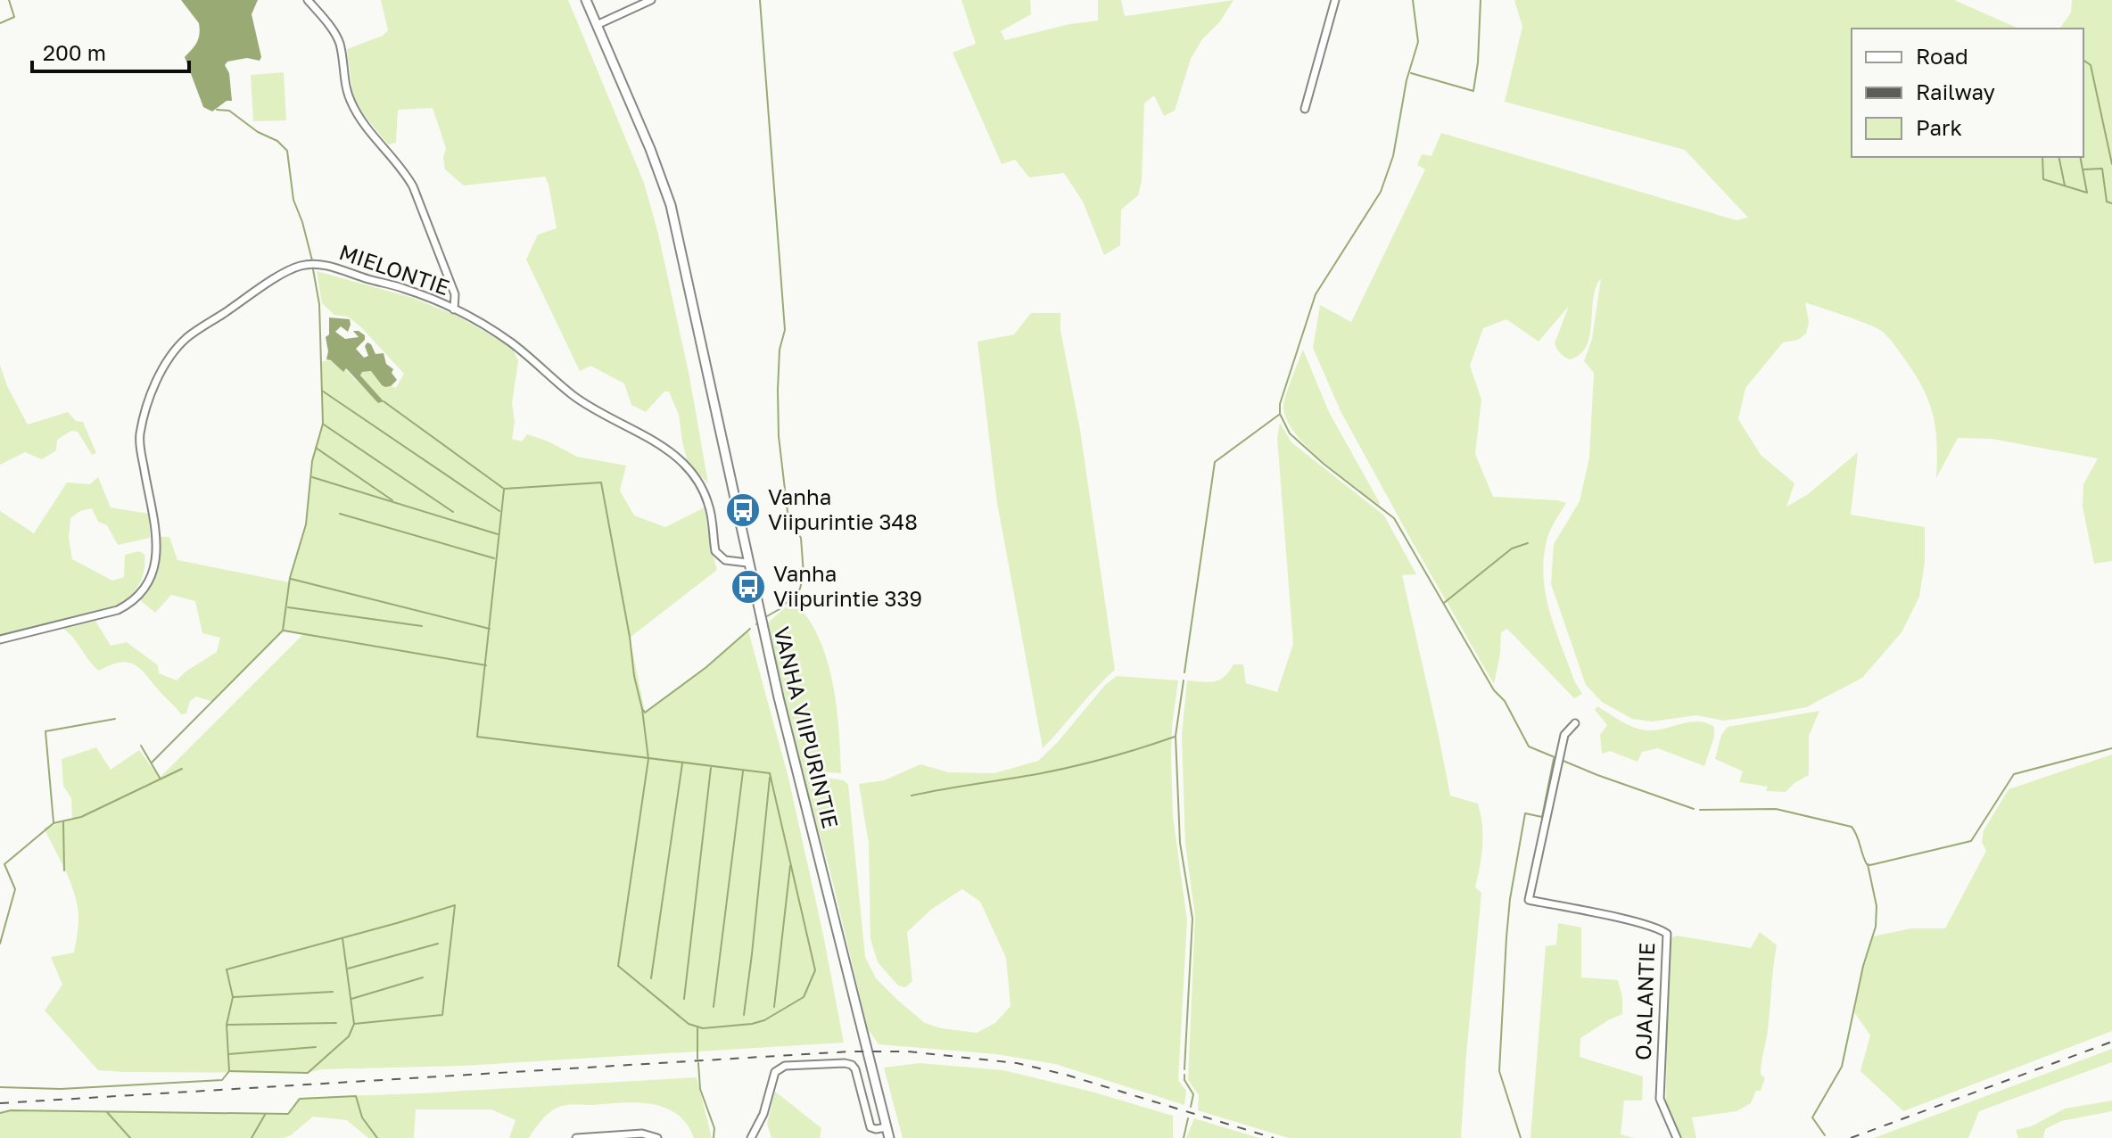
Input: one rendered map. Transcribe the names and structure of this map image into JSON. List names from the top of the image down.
{
  "streets": {
    "street": ["MIELONTIE", "VANHA VIIPURINTIE", "OJALANTIE"]
  },
  "crossings": [
    ["MIELONTIE", "VANHA VIIPURINTIE"]
  ],
  "places": {
    "bus stop": ["Vanha Viipurintie 348", "Vanha Viipurintie 339"]
  },
  "legend": ["Road", "Railway", "Park"],
  "scale_bar": "200 m"
}
